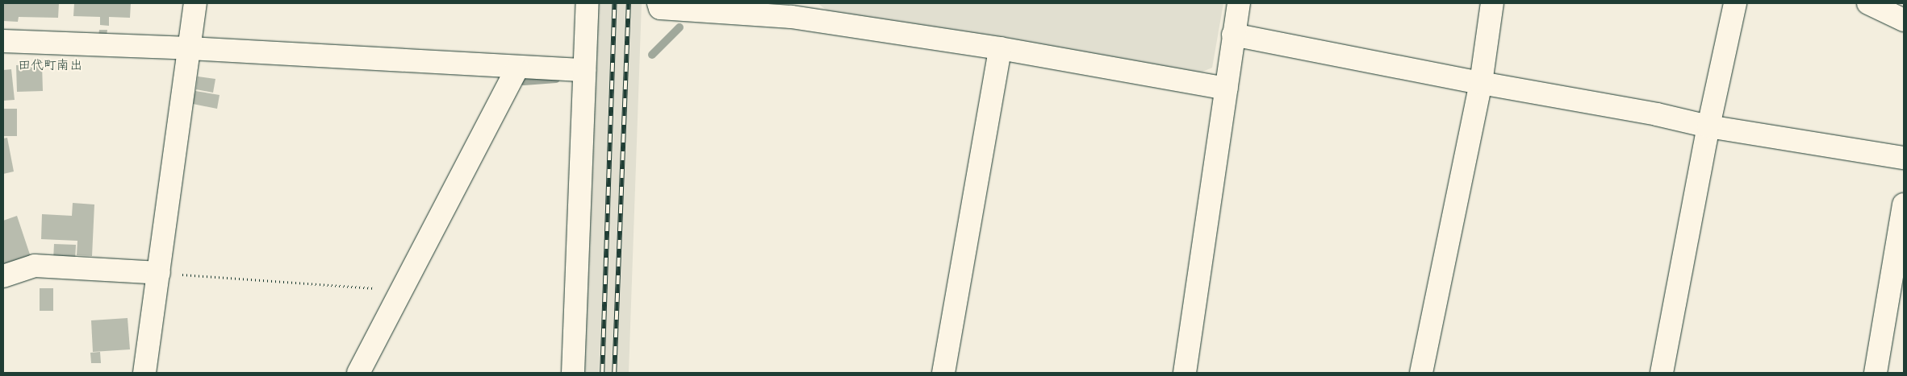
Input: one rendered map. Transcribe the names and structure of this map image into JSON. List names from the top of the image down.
{
  "districts": ["田代町南出"]
}
